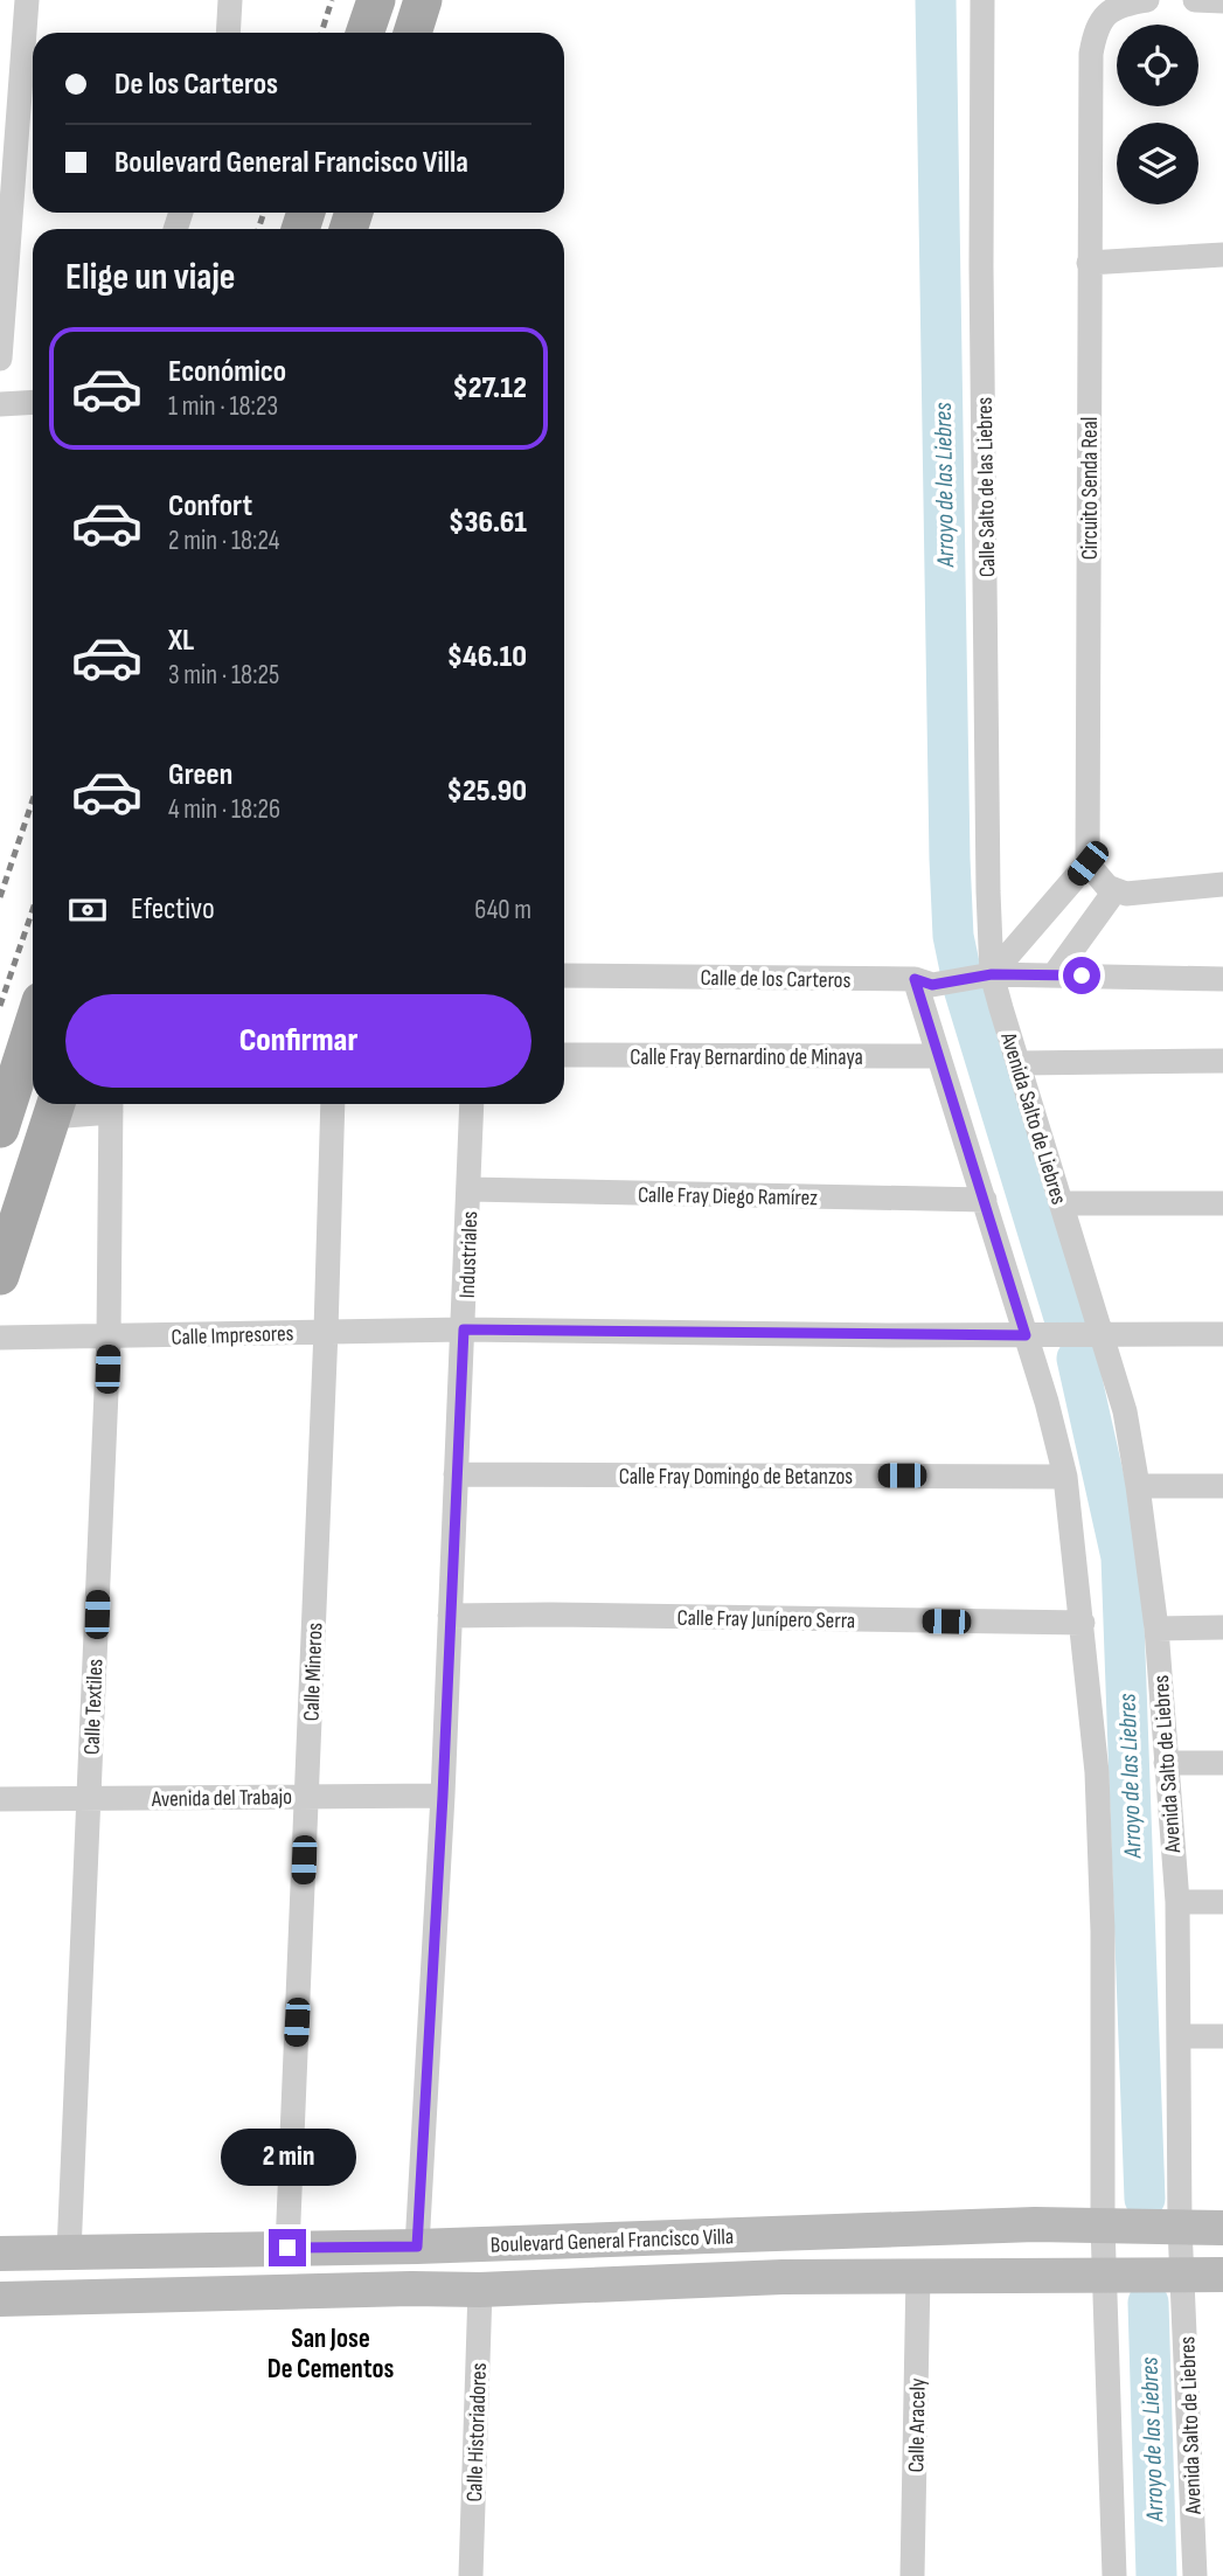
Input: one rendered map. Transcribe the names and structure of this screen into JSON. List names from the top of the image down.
{
  "streets": {
    "main road": ["Boulevard General Francisco Villa"],
    "street": [
      "Calle Salto de las Liebres",
      "Circuito Senda Real",
      "Calle de los Carteros",
      "Calle Fray Bernardino de Minaya",
      "Avenida Salto de Liebres",
      "Calle Fray Diego Ramírez",
      "Industriales",
      "Calle Impresores",
      "Calle Fray Domingo de Betanzos",
      "Calle Fray Junípero Serra",
      "Calle Mineros",
      "Calle Textiles",
      "Avenida del Trabajo",
      "Calle Aracely",
      "Calle Historiadores"
    ]
  },
  "crossings": [
    ["Calle Salto de las Liebres", "Calle de los Carteros"],
    ["Calle Salto de las Liebres", "Avenida Salto de Liebres"],
    ["Calle de los Carteros", "Avenida Salto de Liebres"],
    ["Avenida Salto de Liebres", "Calle Impresores"],
    ["Avenida Salto de Liebres", "Boulevard General Francisco Villa"],
    ["Calle Fray Diego Ramírez", "Industriales"],
    ["Industriales", "Calle Impresores"],
    ["Industriales", "Calle Fray Domingo de Betanzos"],
    ["Industriales", "Calle Fray Junípero Serra"],
    ["Industriales", "Avenida del Trabajo"],
    ["Industriales", "Boulevard General Francisco Villa"],
    ["Calle Impresores", "Calle Mineros"],
    ["Calle Impresores", "Calle Textiles"],
    ["Calle Mineros", "Avenida del Trabajo"],
    ["Calle Mineros", "Boulevard General Francisco Villa"],
    ["Calle Textiles", "Avenida del Trabajo"],
    ["Calle Textiles", "Boulevard General Francisco Villa"],
    ["Boulevard General Francisco Villa", "Calle Aracely"],
    ["Boulevard General Francisco Villa", "Calle Historiadores"]
  ],
  "districts": ["San Jose De Cementos"],
  "water": ["Arroyo de las Liebres"],
  "page": {
    "banner": ["De los Carteros", "Boulevard General Francisco Villa"],
    "heading": "Elige un viaje",
    "list": [
      {
        "name": "Económico",
        "note": "1 min · 18:23",
        "value": "$27.12"
      },
      {
        "name": "Confort",
        "note": "2 min · 18:24",
        "value": "$36.61"
      },
      {
        "name": "XL",
        "note": "3 min · 18:25",
        "value": "$46.10"
      },
      {
        "name": "Green",
        "note": "4 min · 18:26",
        "value": "$25.90"
      }
    ],
    "pay": ["Efectivo", "640 m"],
    "buttons": "Confirmar",
    "bubble": "2 min"
  }
}
